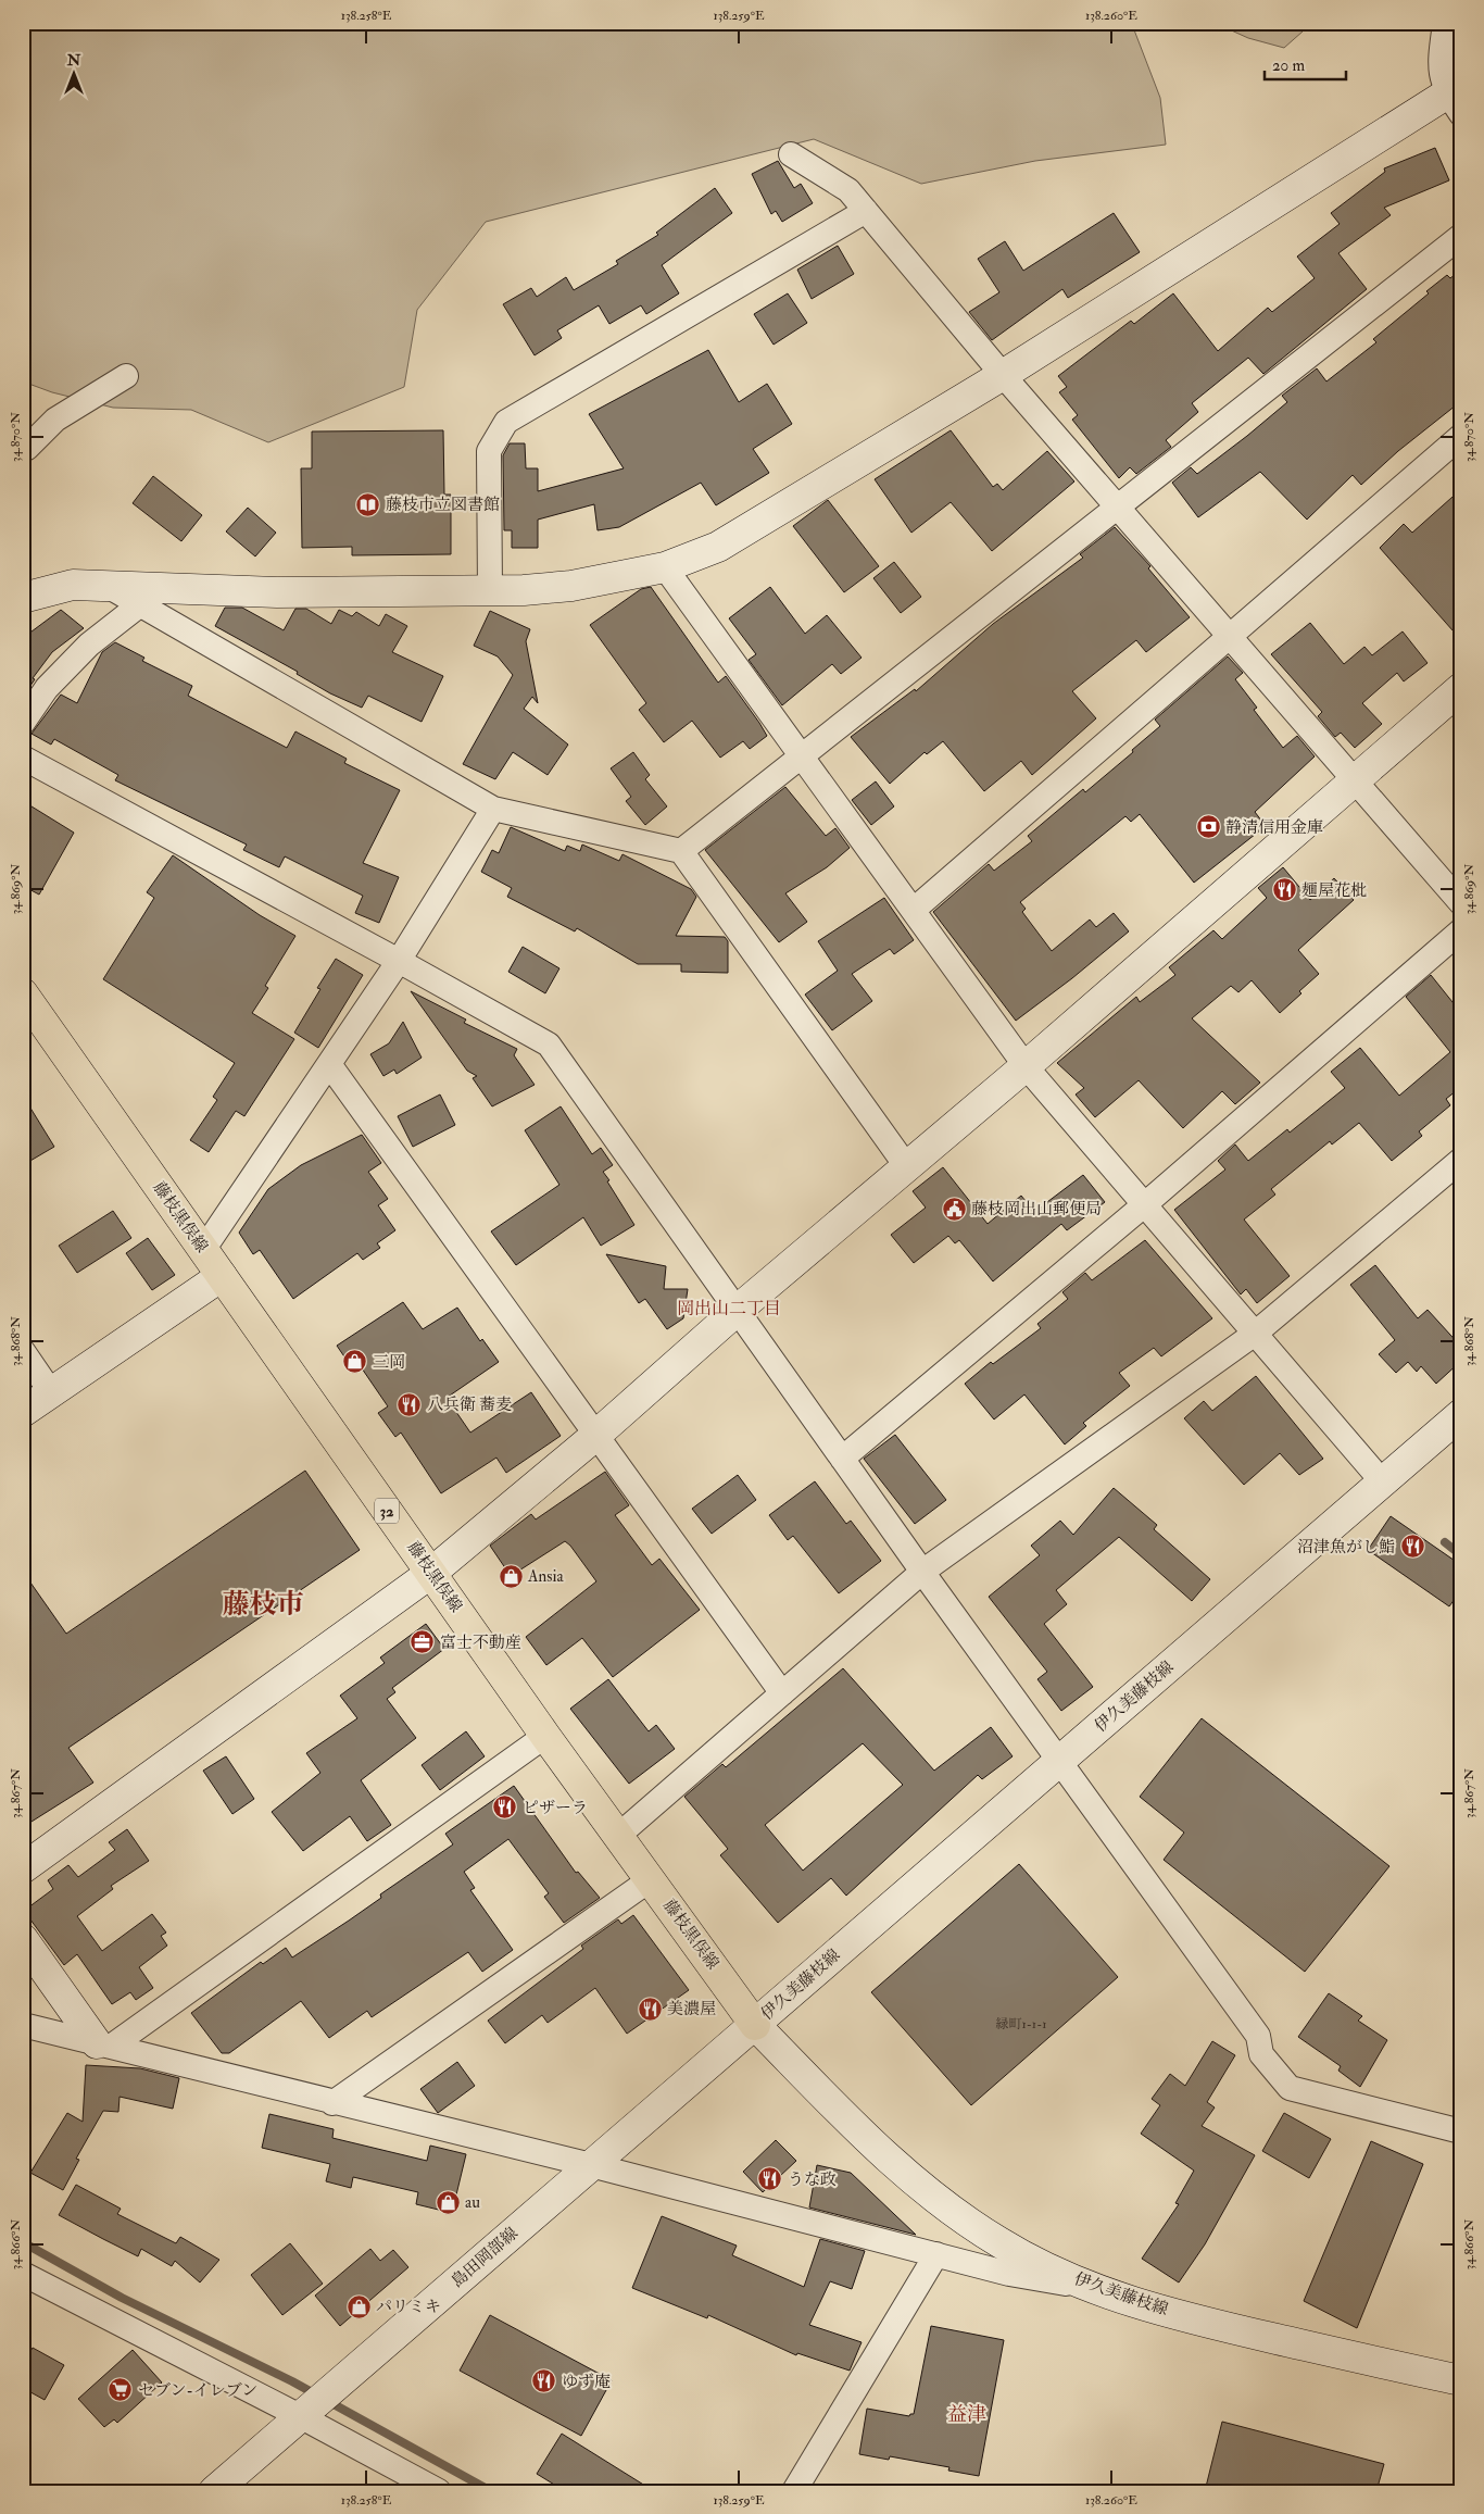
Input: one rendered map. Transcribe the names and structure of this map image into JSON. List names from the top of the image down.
{
  "streets": {
    "main road": ["藤枝黒俣線", "32"],
    "street": ["伊久美藤枝線", "島田岡部線"]
  },
  "crossings": [
    ["藤枝黒俣線", "伊久美藤枝線"],
    ["藤枝黒俣線", "島田岡部線"],
    ["伊久美藤枝線", "島田岡部線"]
  ],
  "districts": ["岡出山二丁目", "藤枝市", "益津"],
  "places": {
    "library": ["藤枝市立図書館"],
    "bank": ["静清信用金庫"],
    "restaurant": [
      "麺屋花枇",
      "八兵衛 蕎麦",
      "沼津魚がし鮨",
      "ピザーラ",
      "美濃屋",
      "うな政",
      "ゆず庵"
    ],
    "public building": ["藤枝岡出山郵便局"],
    "shop": [
      "三岡",
      "Ansia",
      "au",
      "パリミキ"
    ],
    "office": ["富士不動産"],
    "supermarket": ["セブン-イレブン"]
  },
  "house_numbers": ["緑町1-1-1"],
  "scale_bar": "20 m",
  "north": "top",
  "coordinates": [
    "138.258°E",
    "138.259°E",
    "138.260°E",
    "34.870°N",
    "34.869°N",
    "34.868°N",
    "34.867°N",
    "34.866°N"
  ]
}
